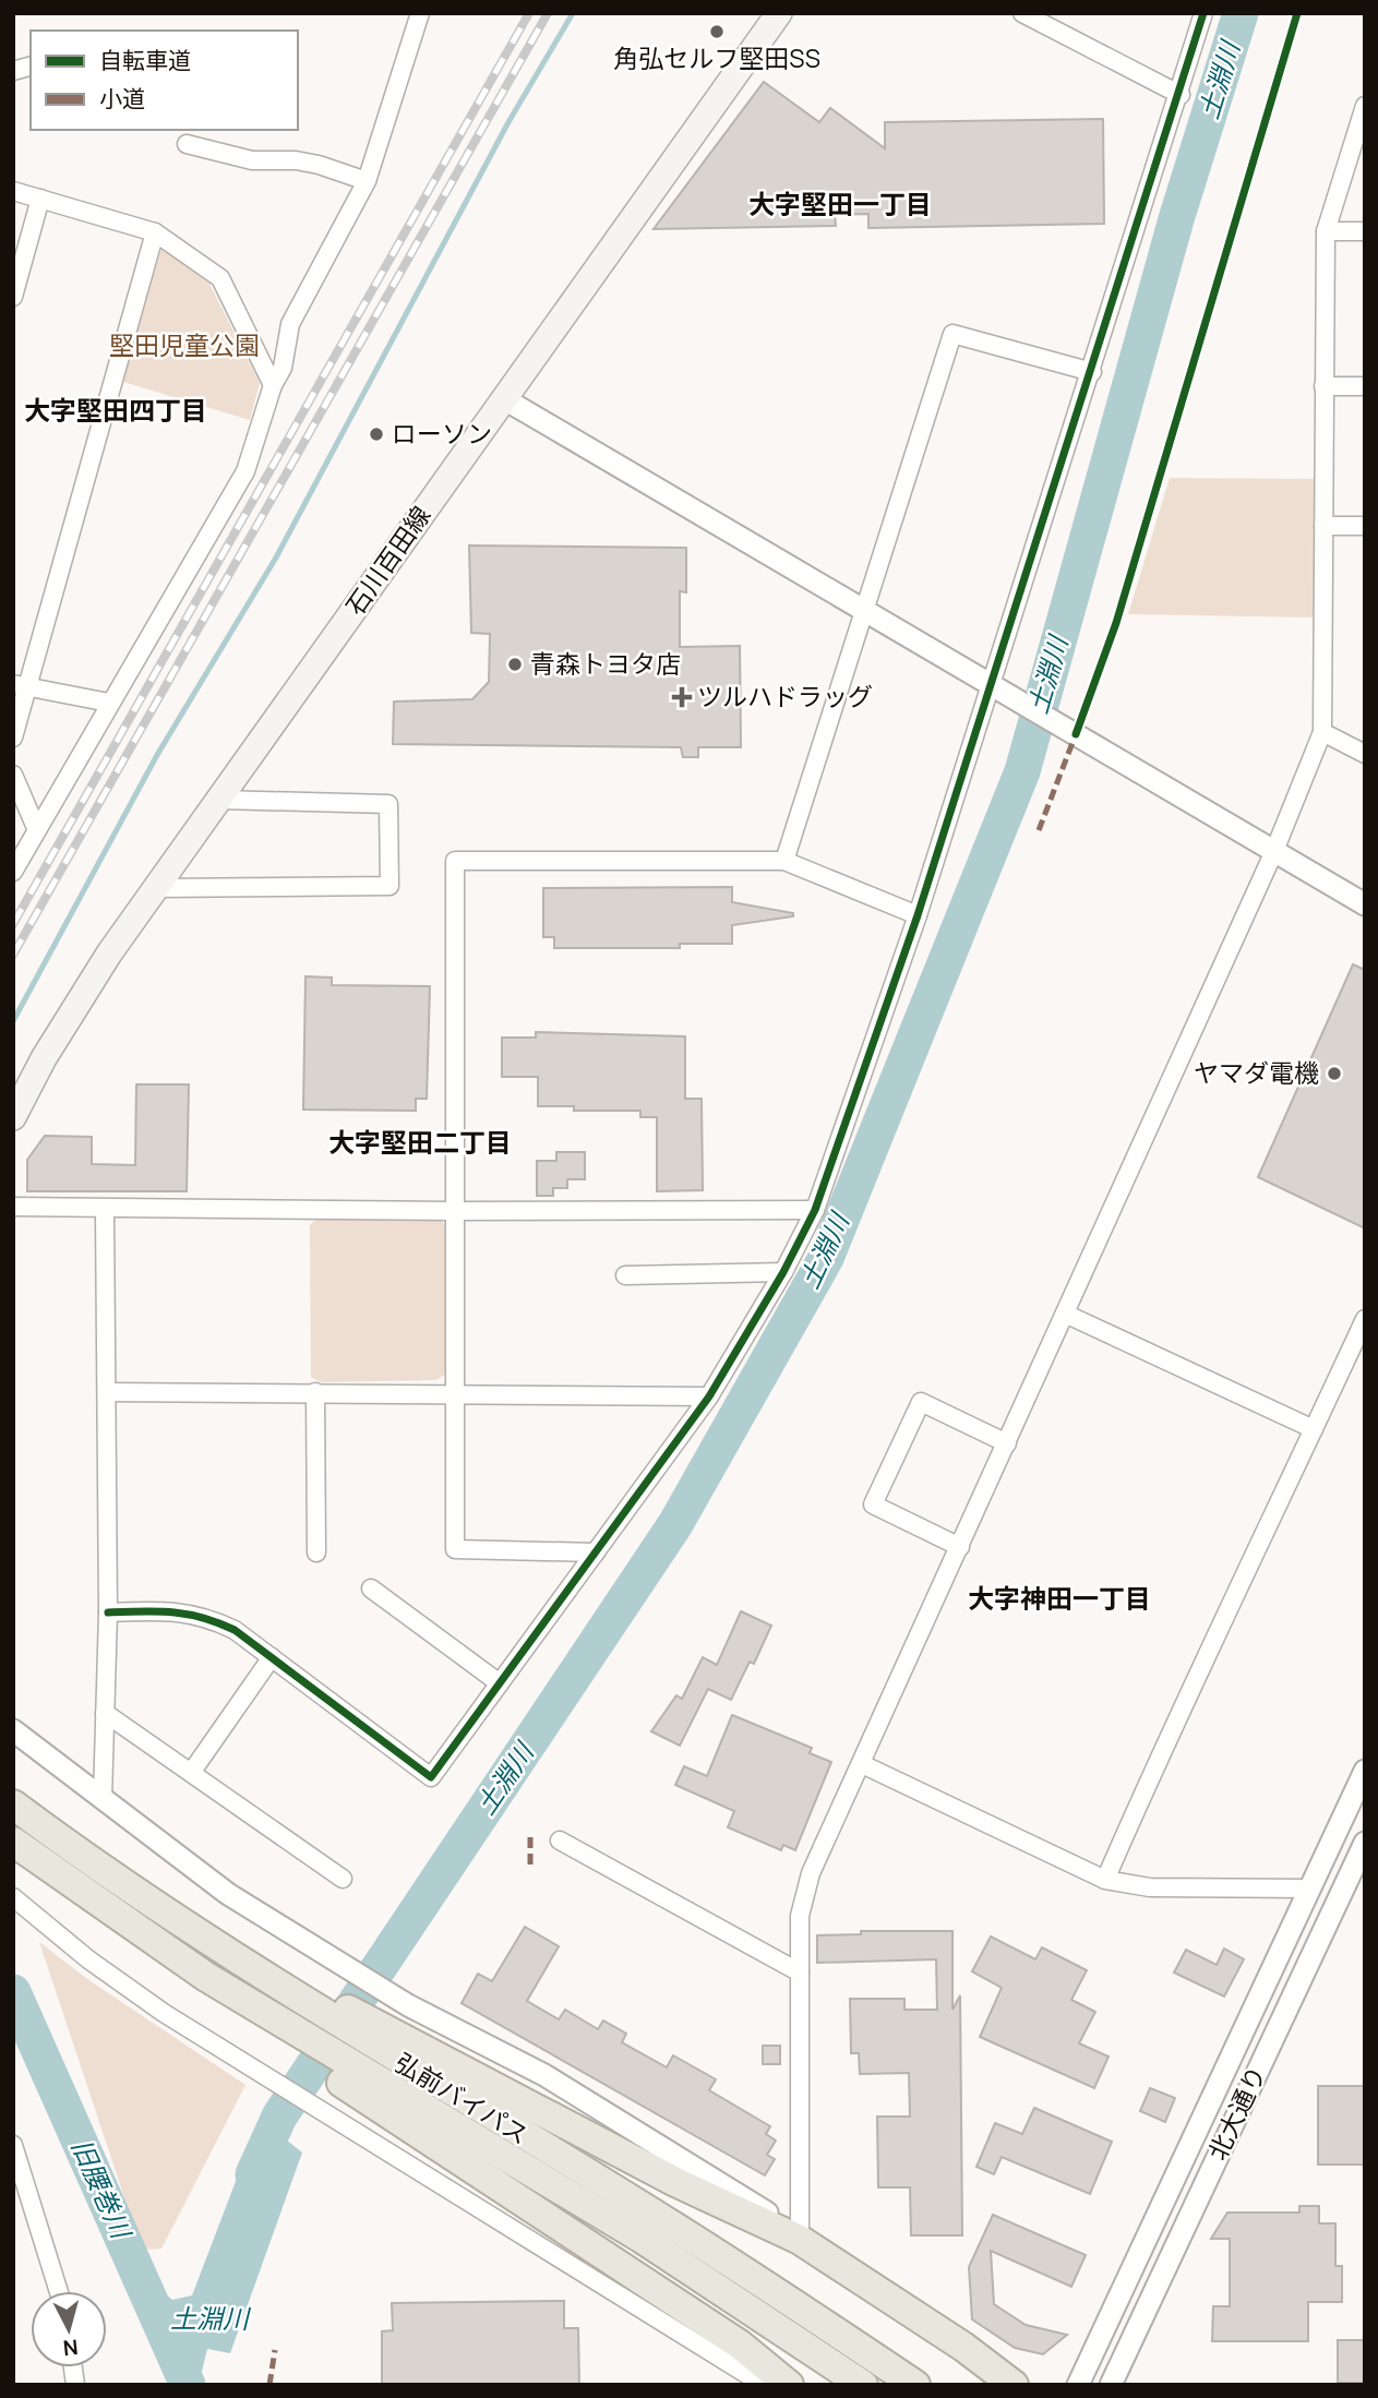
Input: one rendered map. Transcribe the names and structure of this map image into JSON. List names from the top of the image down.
{
  "streets": {
    "highway": ["弘前バイパス"],
    "main road": ["石川百田線"],
    "street": ["北大通り"]
  },
  "districts": [
    "大字堅田一丁目",
    "大字堅田四丁目",
    "大字堅田二丁目",
    "大字神田一丁目"
  ],
  "water": ["土淵川", "旧腰巻川"],
  "parks": ["堅田児童公園"],
  "places": {
    "other": [
      "角弘セルフ堅田SS",
      "ローソン",
      "青森トヨタ店",
      "ヤマダ電機"
    ],
    "health": ["ツルハドラッグ"]
  },
  "legend": ["自転車道", "小道"],
  "north": "bottom"
}
